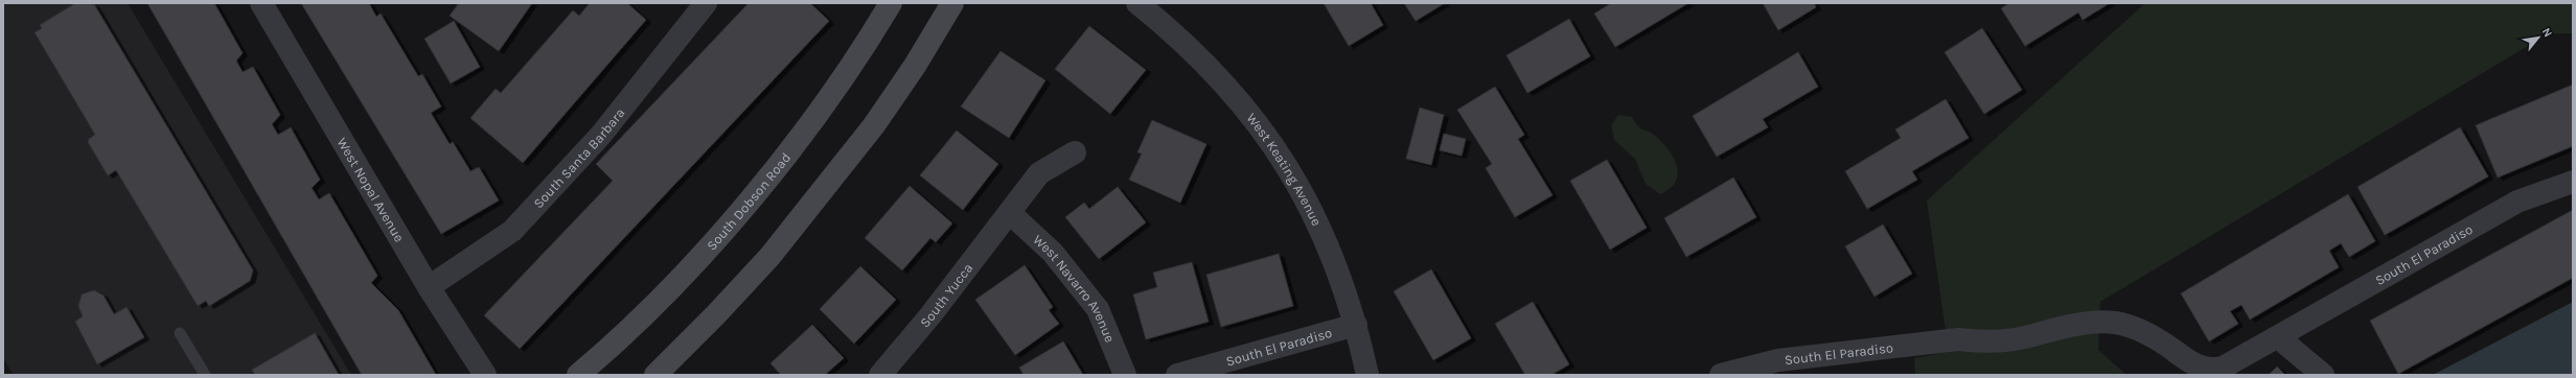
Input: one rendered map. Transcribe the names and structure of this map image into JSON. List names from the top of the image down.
{
  "streets": {
    "main road": ["South Dobson Road"],
    "street": [
      "South Santa Barbara",
      "West Keating Avenue",
      "West Nopal Avenue",
      "South El Paradiso",
      "West Navarro Avenue",
      "South Yucca"
    ]
  },
  "crossings": [
    ["South Santa Barbara", "West Nopal Avenue"],
    ["West Keating Avenue", "South El Paradiso"],
    ["West Navarro Avenue", "South Yucca"]
  ],
  "north": "top right"
}
